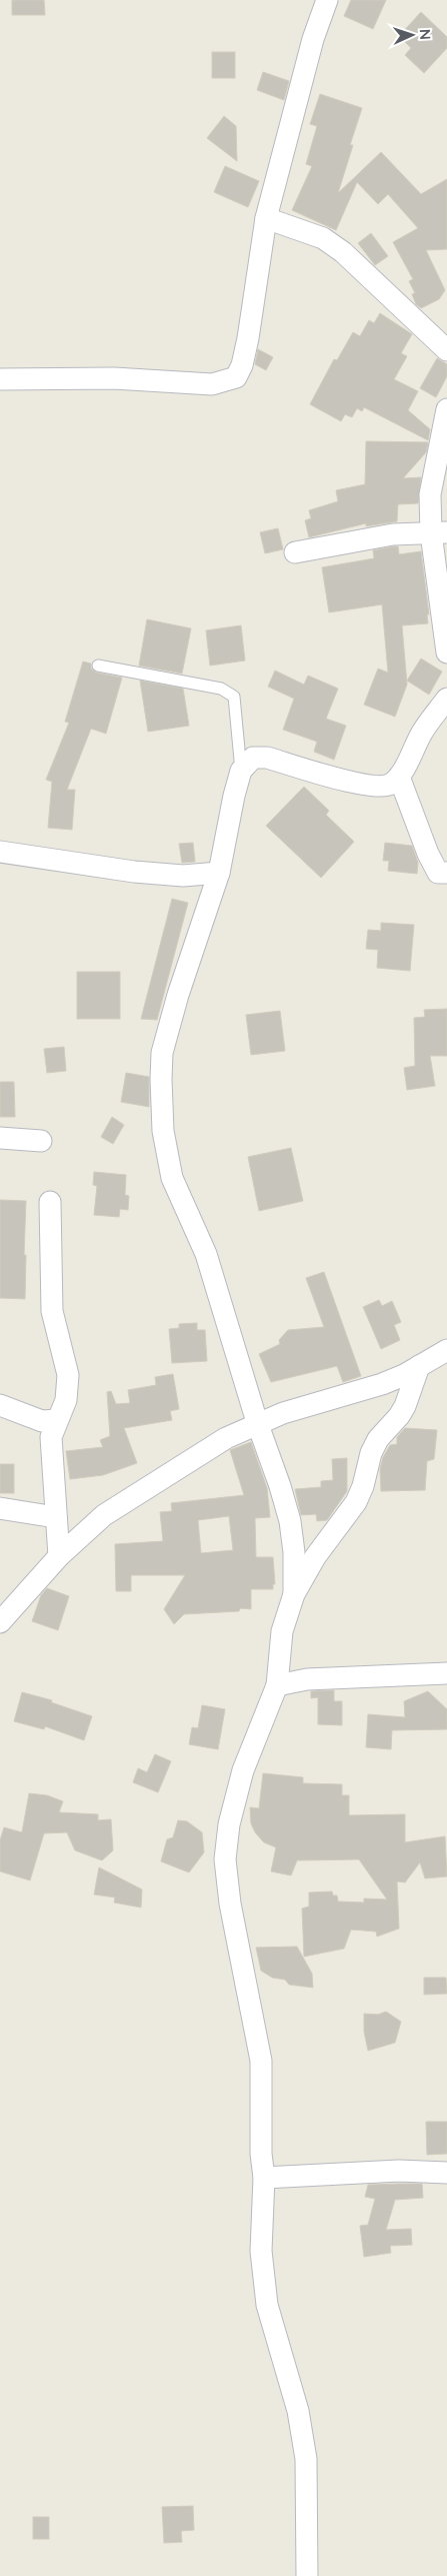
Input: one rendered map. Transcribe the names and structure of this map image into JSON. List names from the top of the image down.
{
  "north": "right"
}
